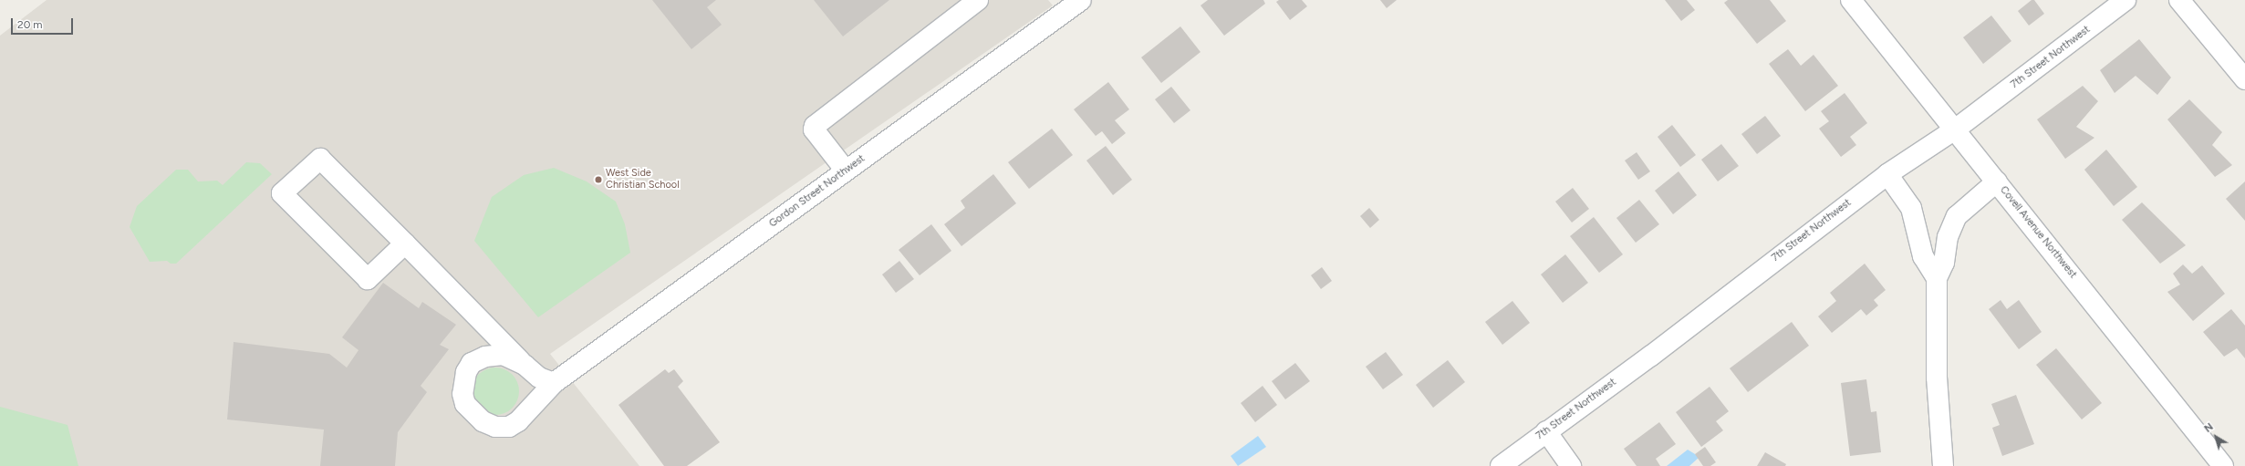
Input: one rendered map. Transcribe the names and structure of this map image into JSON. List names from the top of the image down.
{
  "streets": {
    "street": ["7th Street Northwest", "Gordon Street Northwest", "Covell Avenue Northwest"]
  },
  "crossings": [
    ["7th Street Northwest", "Covell Avenue Northwest"]
  ],
  "places": ["West Side Christian School"],
  "scale_bar": "20 m",
  "north": "top left"
}
